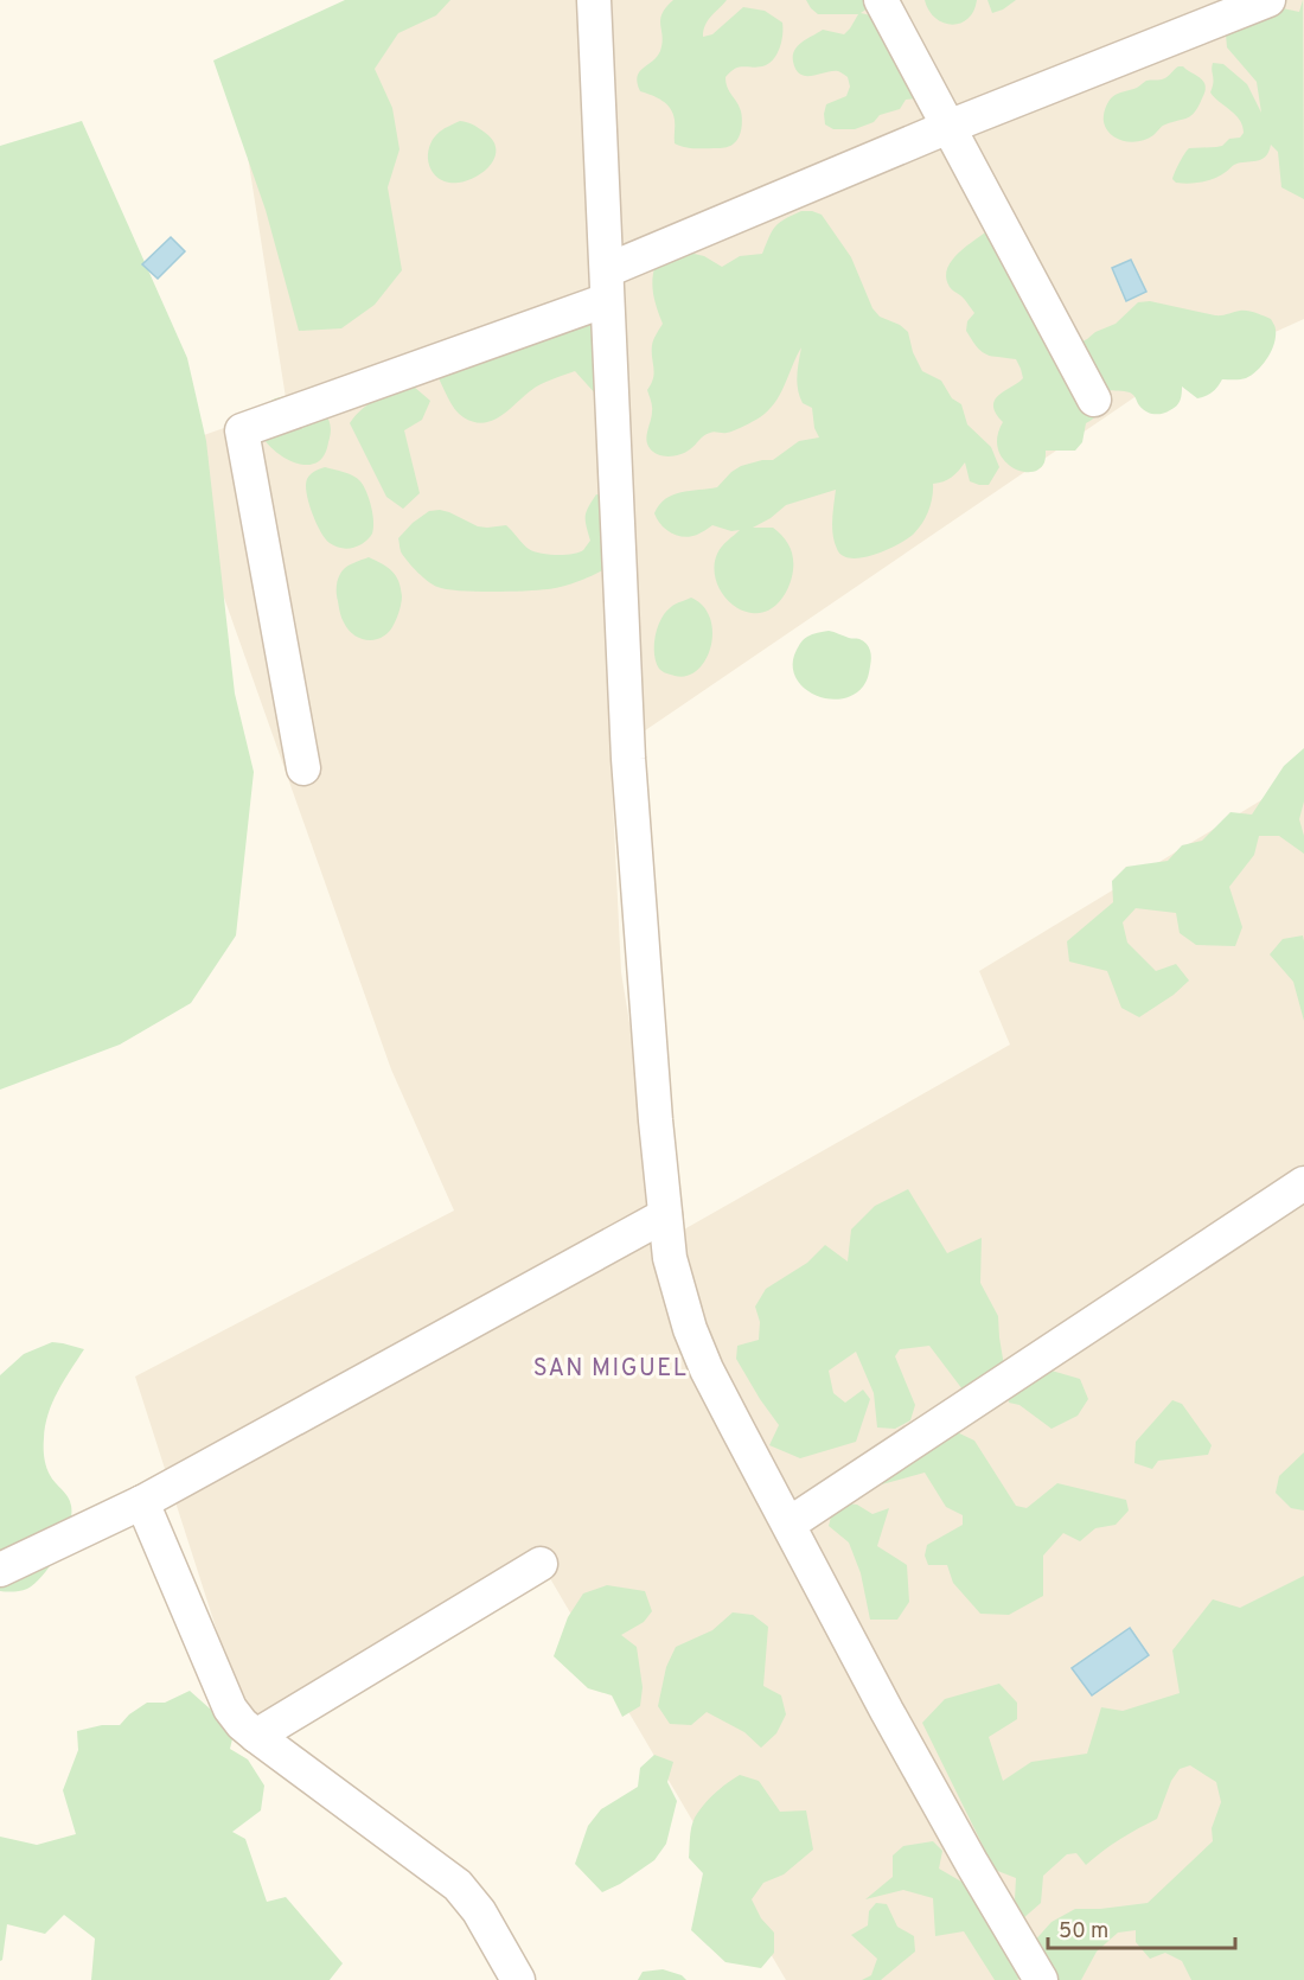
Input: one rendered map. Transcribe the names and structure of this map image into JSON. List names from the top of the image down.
{
  "districts": ["SAN MIGUEL"],
  "scale_bar": "50 m"
}
